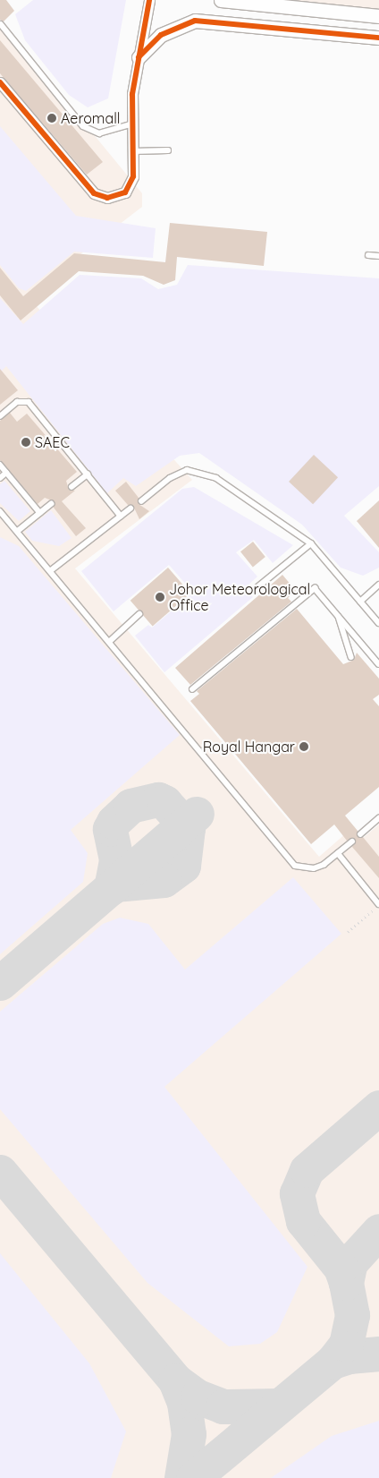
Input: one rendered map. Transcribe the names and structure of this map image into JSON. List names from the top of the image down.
{
  "places": [
    "Aeromall",
    "SAEC",
    "Johor Meteorological Office",
    "Royal Hangar"
  ]
}
